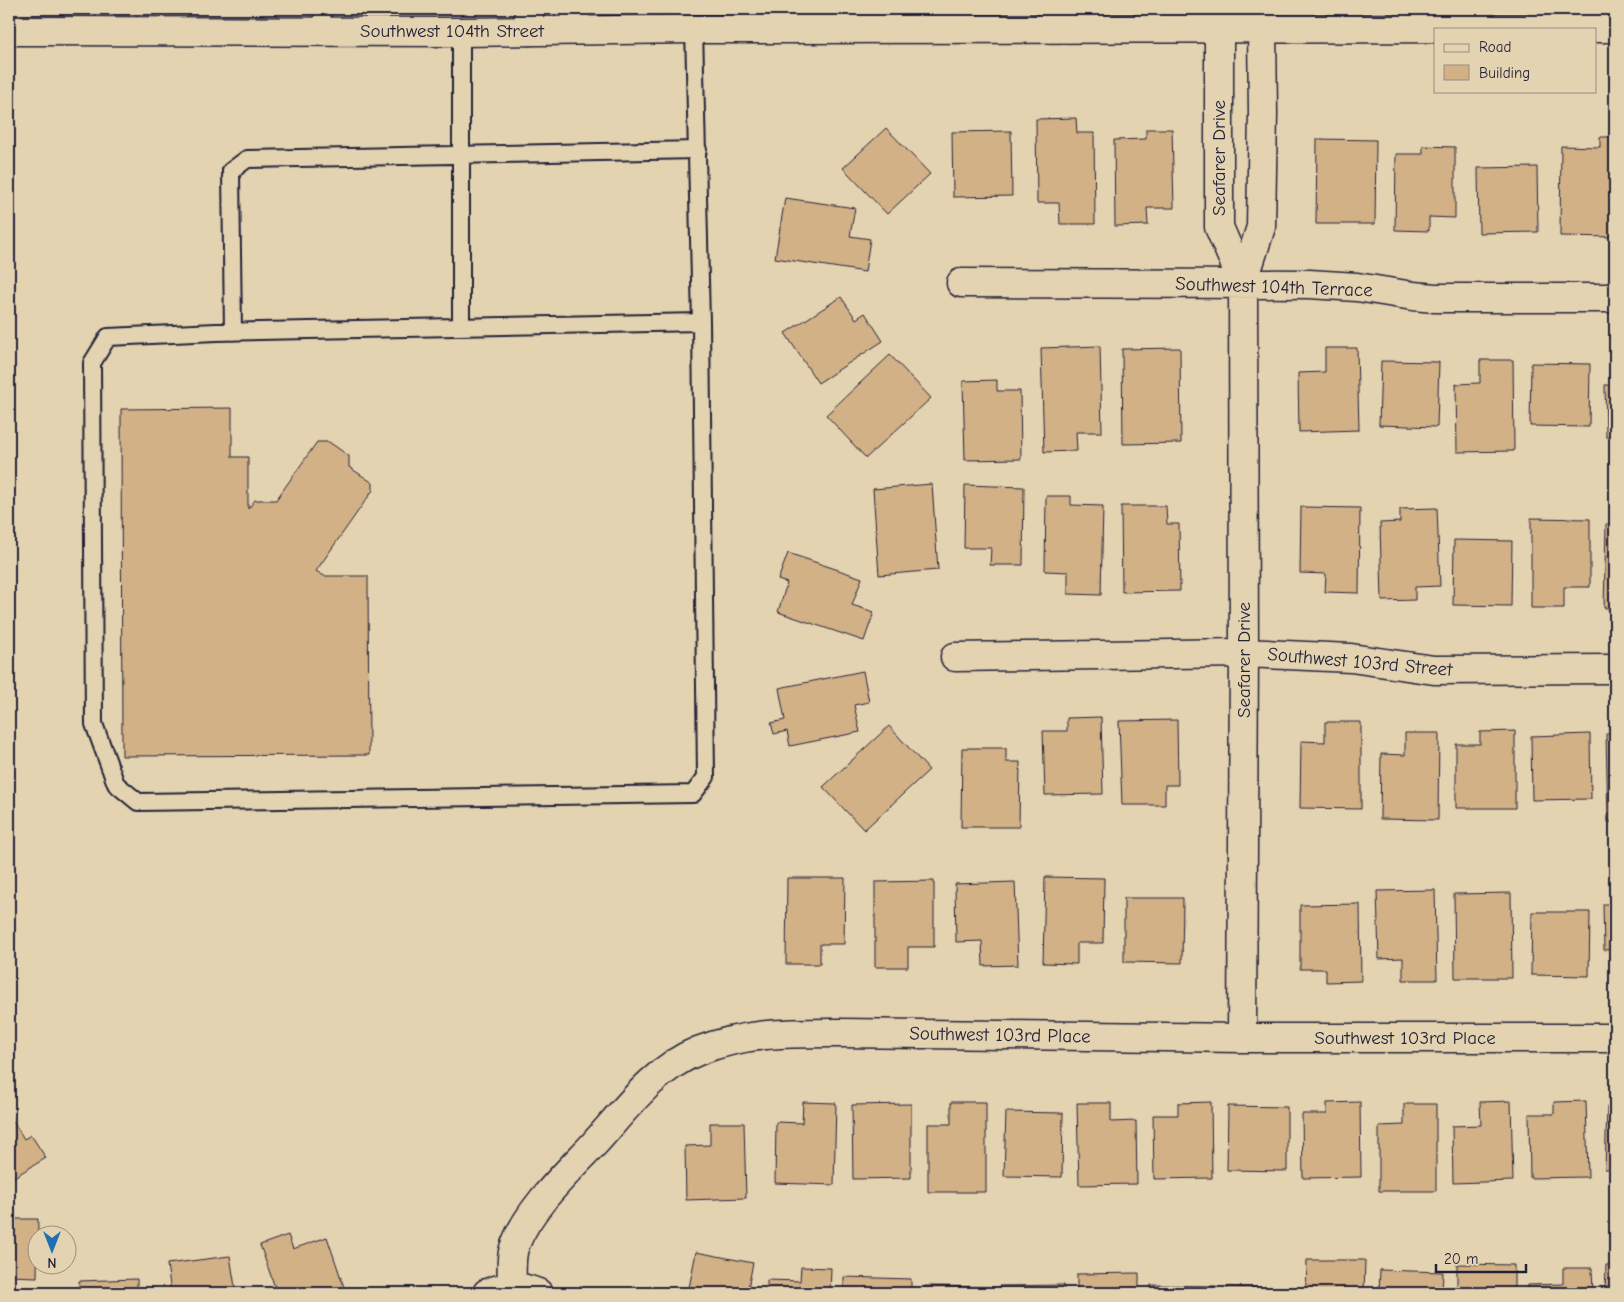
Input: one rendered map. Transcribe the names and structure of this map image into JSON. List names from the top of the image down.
{
  "streets": {
    "street": [
      "Southwest 104th Street",
      "Seafarer Drive",
      "Southwest 104th Terrace",
      "Southwest 103rd Street",
      "Southwest 103rd Place"
    ]
  },
  "crossings": [
    ["Southwest 104th Street", "Seafarer Drive"],
    ["Seafarer Drive", "Southwest 104th Terrace"],
    ["Seafarer Drive", "Southwest 103rd Street"],
    ["Seafarer Drive", "Southwest 103rd Place"]
  ],
  "legend": ["Road", "Building"],
  "scale_bar": "20 m",
  "north": "bottom"
}
